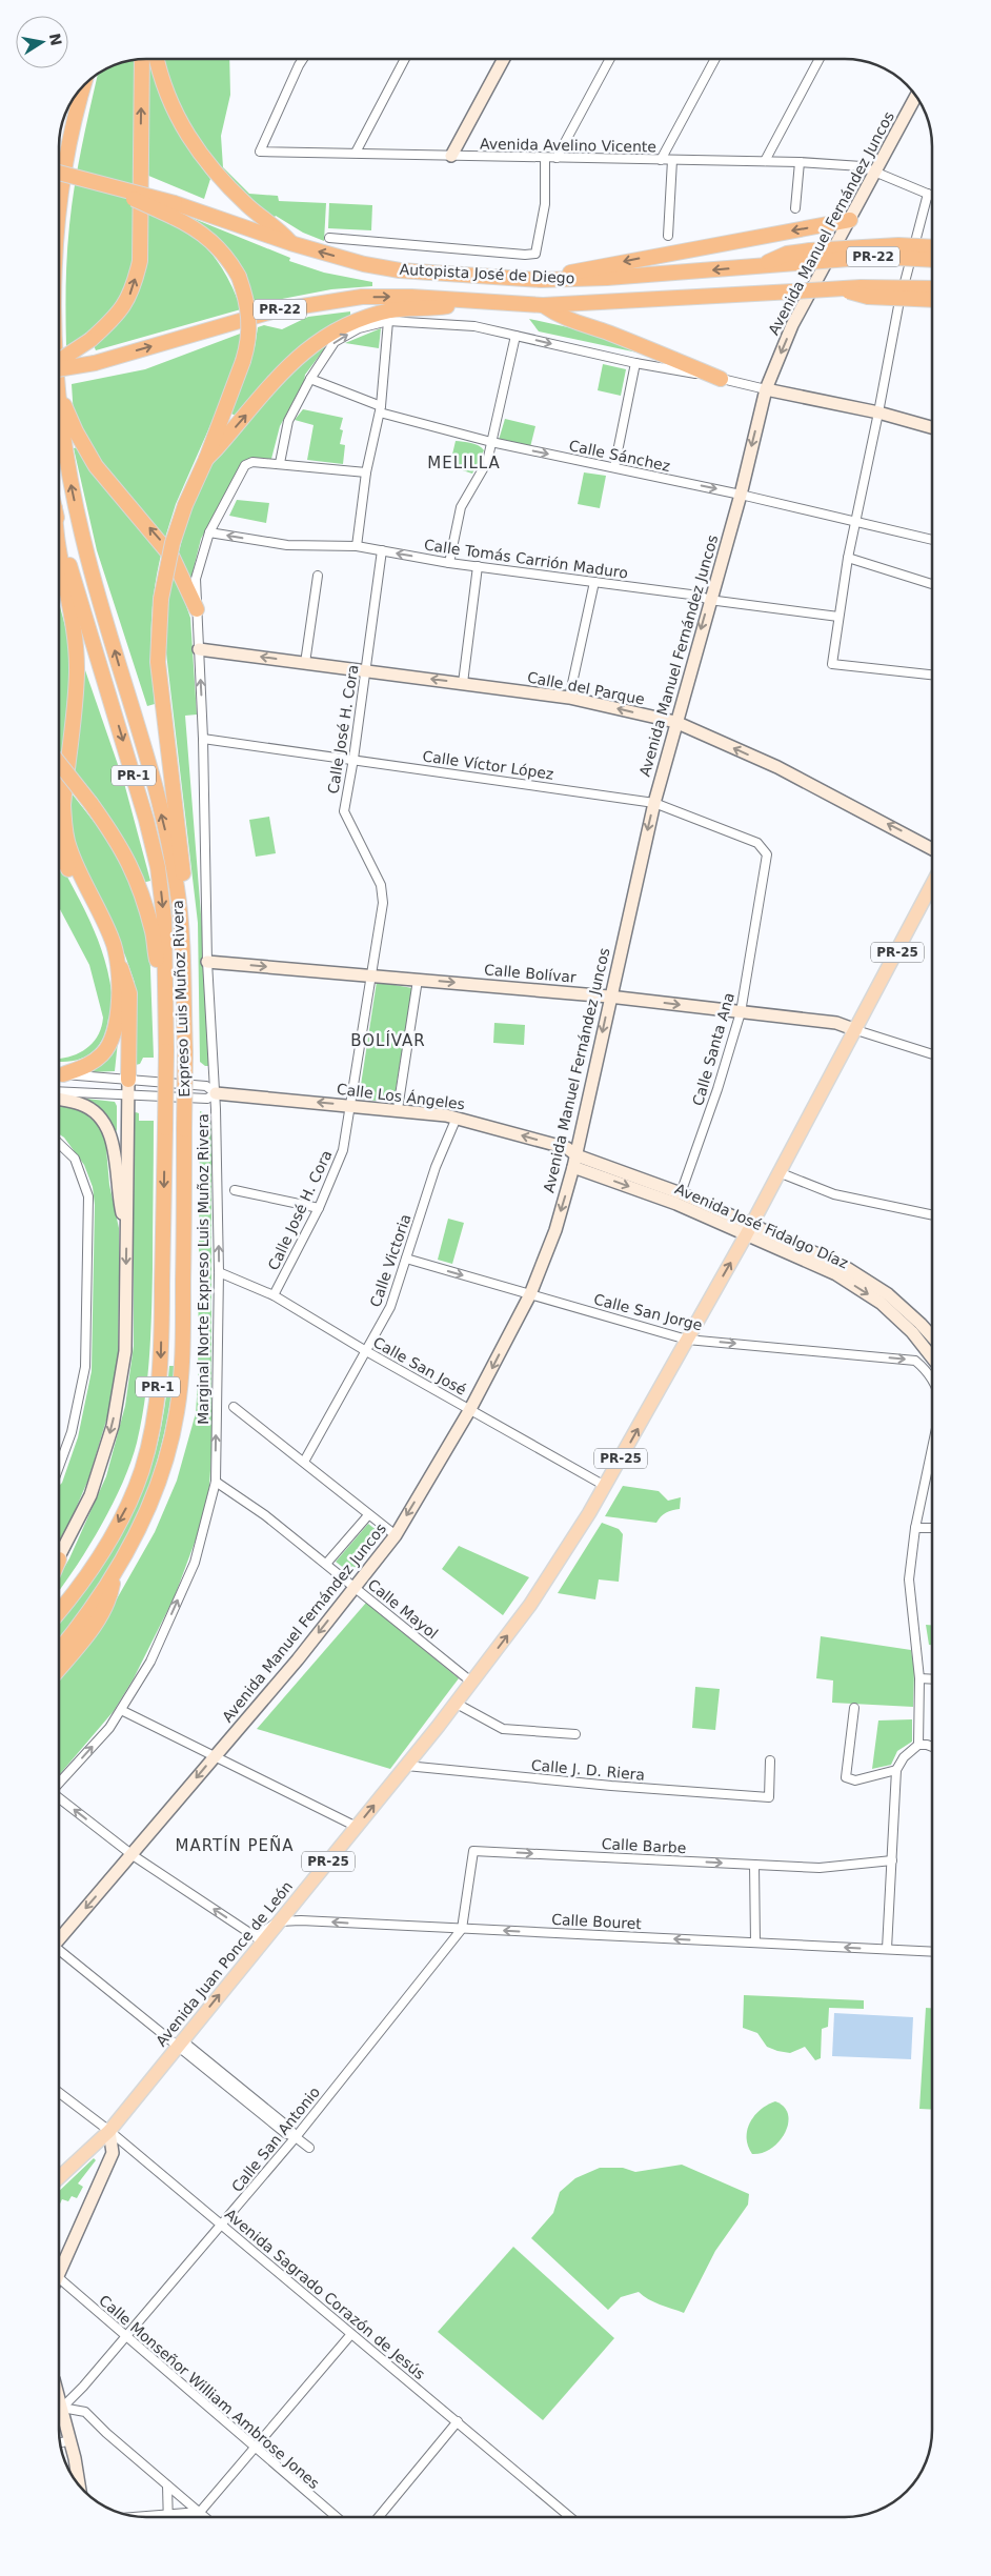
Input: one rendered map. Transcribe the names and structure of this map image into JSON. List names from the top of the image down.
{
  "streets": {
    "highway": [
      "PR-22",
      "Autopista José de Diego",
      "PR-1",
      "Expreso Luis Muñoz Rivera"
    ],
    "main road": ["PR-25", "Avenida Juan Ponce de León"],
    "street": [
      "Avenida Avelino Vicente",
      "Avenida Manuel Fernández Juncos",
      "Calle Sánchez",
      "Calle Tomás Carrión Maduro",
      "Calle del Parque",
      "Calle José H. Cora",
      "Calle Víctor López",
      "Calle Bolívar",
      "Calle Santa Ana",
      "Calle Los Ángeles",
      "Avenida José Fidalgo Díaz",
      "Calle Victoria",
      "Marginal Norte Expreso Luis Muñoz Rivera",
      "Calle San Jorge",
      "Calle San José",
      "Calle Mayol",
      "Calle J. D. Riera",
      "Calle Barbe",
      "Calle Bouret",
      "Calle San Antonio",
      "Avenida Sagrado Corazón de Jesús",
      "Calle Monseñor William Ambrose Jones"
    ]
  },
  "crossings": [
    ["Avenida Avelino Vicente", "Avenida Manuel Fernández Juncos"],
    ["Avenida Manuel Fernández Juncos", "Calle Sánchez"],
    ["Avenida Manuel Fernández Juncos", "Calle Tomás Carrión Maduro"],
    ["Avenida Manuel Fernández Juncos", "Calle del Parque"],
    ["Avenida Manuel Fernández Juncos", "Calle Víctor López"],
    ["Avenida Manuel Fernández Juncos", "Calle Bolívar"],
    ["Avenida Manuel Fernández Juncos", "Calle Los Ángeles"],
    ["Avenida Manuel Fernández Juncos", "Avenida José Fidalgo Díaz"],
    ["Avenida Manuel Fernández Juncos", "Calle San Jorge"],
    ["Avenida Manuel Fernández Juncos", "Calle San José"],
    ["Avenida Manuel Fernández Juncos", "Calle Mayol"],
    ["Calle Tomás Carrión Maduro", "Calle José H. Cora"],
    ["Calle Tomás Carrión Maduro", "Marginal Norte Expreso Luis Muñoz Rivera"],
    ["Calle del Parque", "Calle José H. Cora"],
    ["Calle del Parque", "Marginal Norte Expreso Luis Muñoz Rivera"],
    ["Calle José H. Cora", "Calle Víctor López"],
    ["Calle José H. Cora", "Calle Bolívar"],
    ["Calle José H. Cora", "Calle Los Ángeles"],
    ["Calle José H. Cora", "Calle San José"],
    ["Calle Víctor López", "Calle Santa Ana"],
    ["Calle Víctor López", "Marginal Norte Expreso Luis Muñoz Rivera"],
    ["PR-25", "Calle Bolívar"],
    ["PR-25", "Avenida José Fidalgo Díaz"],
    ["PR-25", "Calle San Jorge"],
    ["PR-25", "Calle San José"],
    ["PR-25", "Calle Mayol"],
    ["PR-25", "Avenida Juan Ponce de León"],
    ["Calle Bolívar", "Calle Santa Ana"],
    ["Calle Bolívar", "Marginal Norte Expreso Luis Muñoz Rivera"],
    ["Calle Santa Ana", "Avenida José Fidalgo Díaz"],
    ["Calle Los Ángeles", "Avenida José Fidalgo Díaz"],
    ["Calle Los Ángeles", "Calle Victoria"],
    ["Calle Los Ángeles", "Marginal Norte Expreso Luis Muñoz Rivera"],
    ["Calle Victoria", "Calle San Jorge"],
    ["Calle Victoria", "Calle San José"],
    ["Marginal Norte Expreso Luis Muñoz Rivera", "Calle San José"],
    ["Marginal Norte Expreso Luis Muñoz Rivera", "Calle Mayol"],
    ["Calle Mayol", "Avenida Juan Ponce de León"],
    ["Calle J. D. Riera", "Avenida Juan Ponce de León"],
    ["Calle Barbe", "Calle Bouret"],
    ["Calle Barbe", "Calle San Antonio"],
    ["Calle Bouret", "Avenida Juan Ponce de León"],
    ["Calle Bouret", "Calle San Antonio"],
    ["Avenida Juan Ponce de León", "Avenida Sagrado Corazón de Jesús"],
    ["Calle San Antonio", "Avenida Sagrado Corazón de Jesús"],
    ["Calle San Antonio", "Calle Monseñor William Ambrose Jones"]
  ],
  "one_way": [
    "Avenida Manuel Fernández Juncos",
    "Calle Sánchez",
    "Calle del Parque",
    "Calle Bolívar",
    "Marginal Norte Expreso Luis Muñoz Rivera",
    "Calle San Jorge",
    "Calle Barbe",
    "Calle Bouret"
  ],
  "districts": ["MELILLA", "BOLÍVAR", "MARTÍN PEÑA"],
  "north": "right"
}
